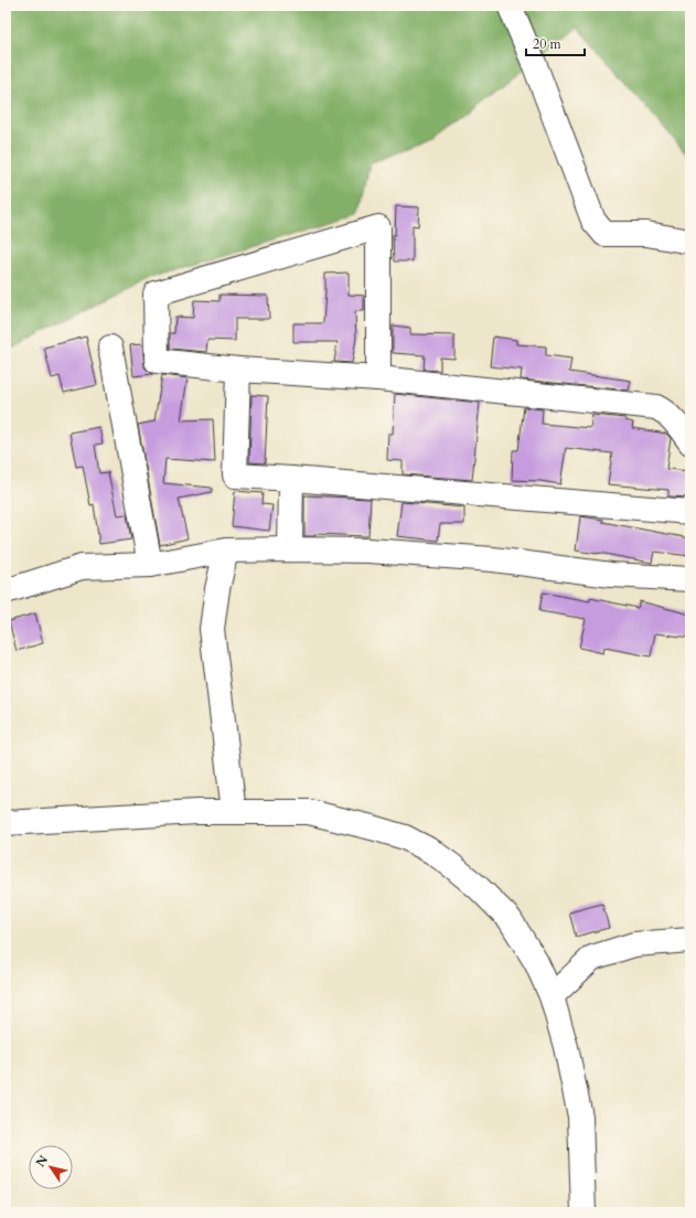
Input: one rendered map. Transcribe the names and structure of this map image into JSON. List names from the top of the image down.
{
  "scale_bar": "20 m",
  "north": "top left"
}
